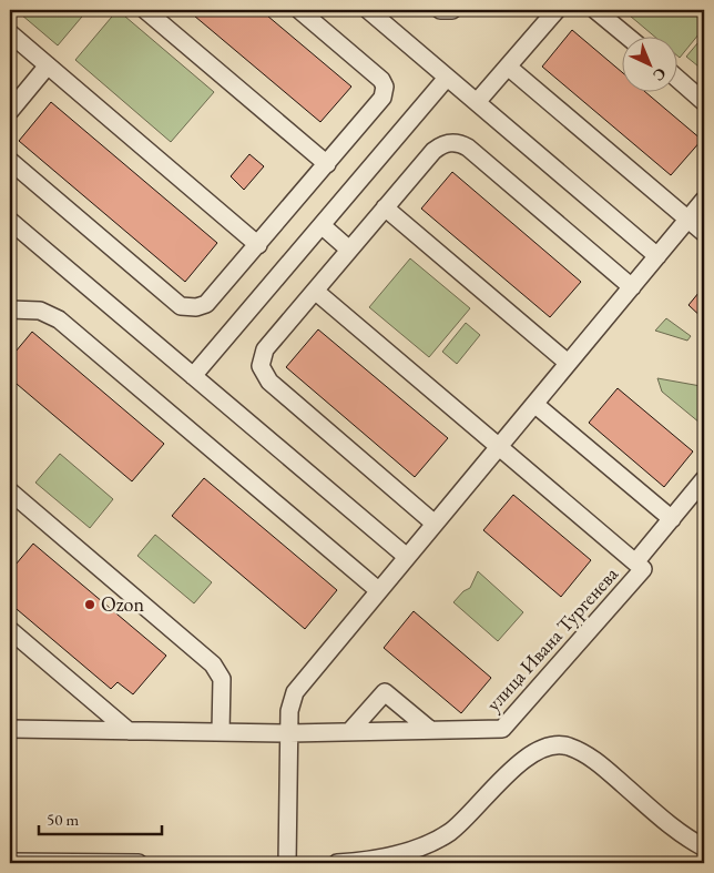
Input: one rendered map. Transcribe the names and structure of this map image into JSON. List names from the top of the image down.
{
  "streets": {
    "street": ["улица Ивана Тургенева"]
  },
  "places": ["Ozon"],
  "scale_bar": "50 m",
  "north": "bottom right"
}
